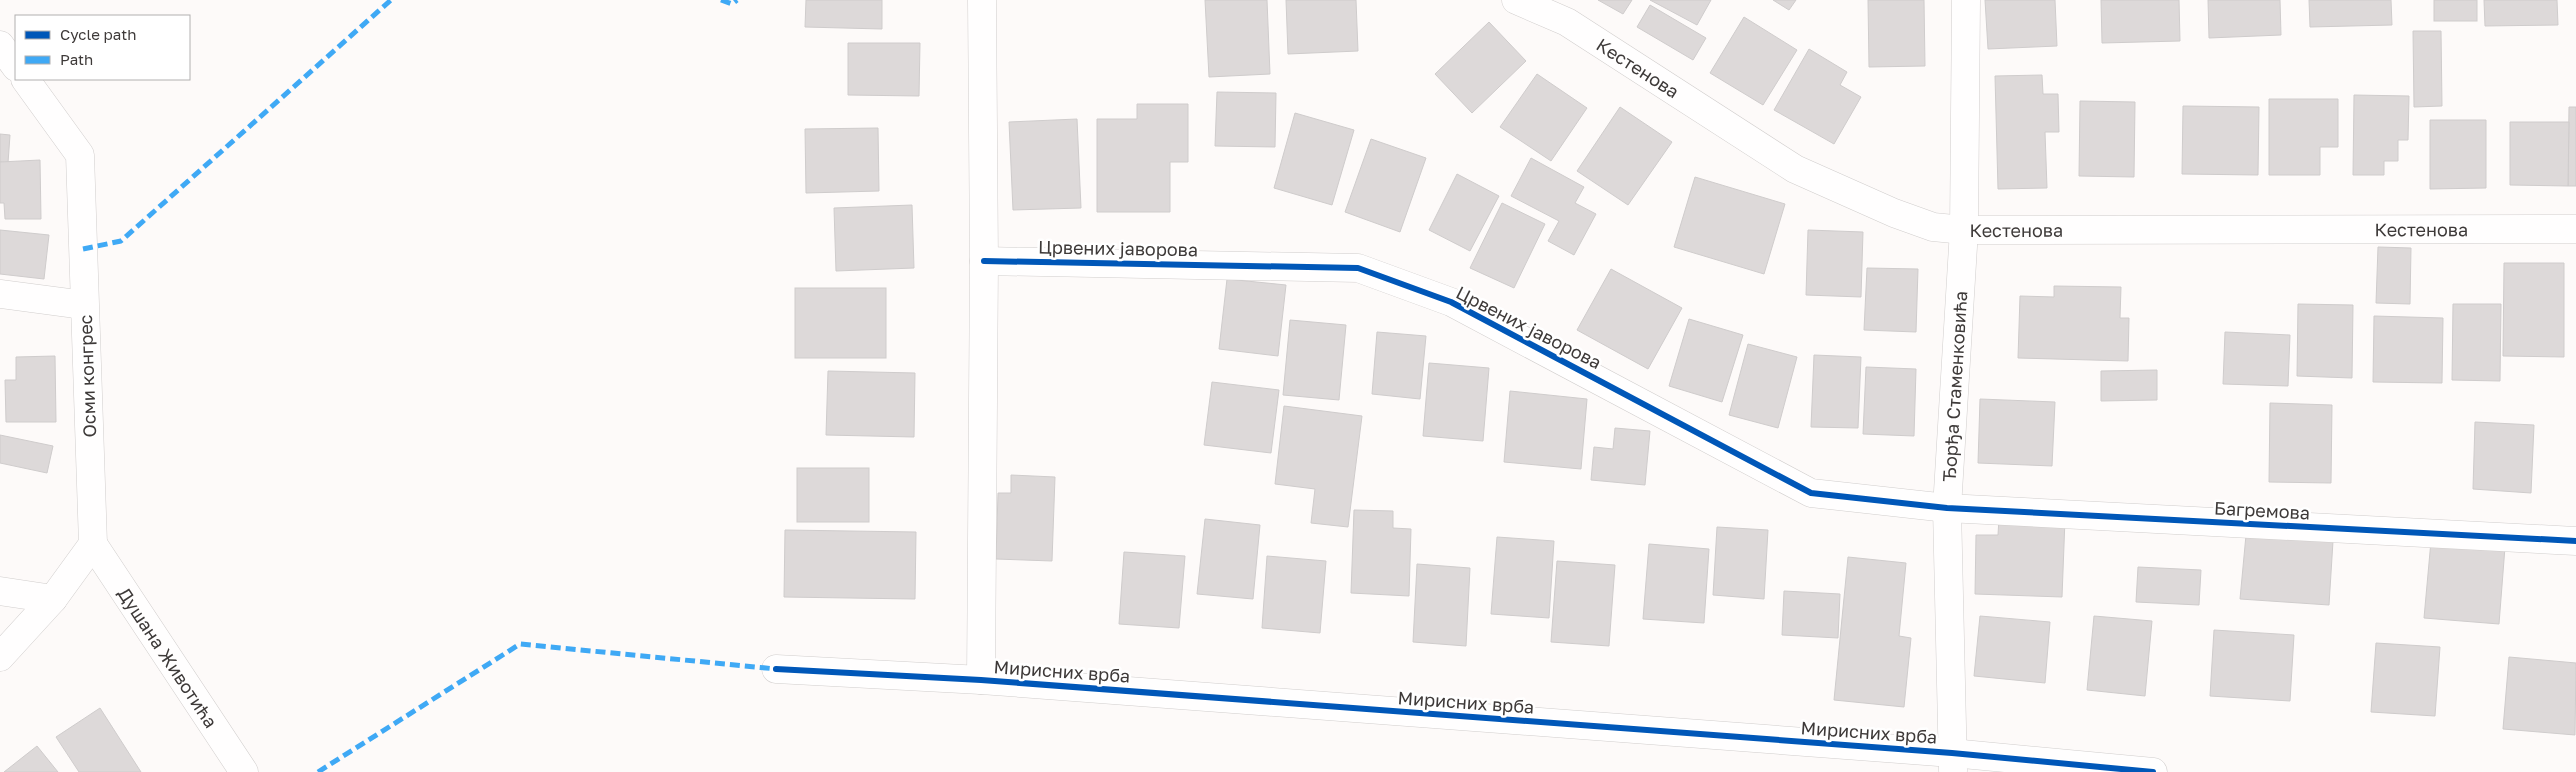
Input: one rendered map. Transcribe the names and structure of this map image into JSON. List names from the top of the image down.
{
  "streets": {
    "street": [
      "Кестенова",
      "Црвених јаворова",
      "Осми конгрес",
      "Ђорђа Стаменковића",
      "Багремова",
      "Душана Животића",
      "Мирисних врба"
    ]
  },
  "crossings": [
    ["Кестенова", "Ђорђа Стаменковића"],
    ["Црвених јаворова", "Ђорђа Стаменковића"],
    ["Црвених јаворова", "Багремова"],
    ["Осми конгрес", "Душана Животића"],
    ["Ђорђа Стаменковића", "Багремова"],
    ["Ђорђа Стаменковића", "Мирисних врба"]
  ],
  "legend": ["Cycle path", "Path"]
}
